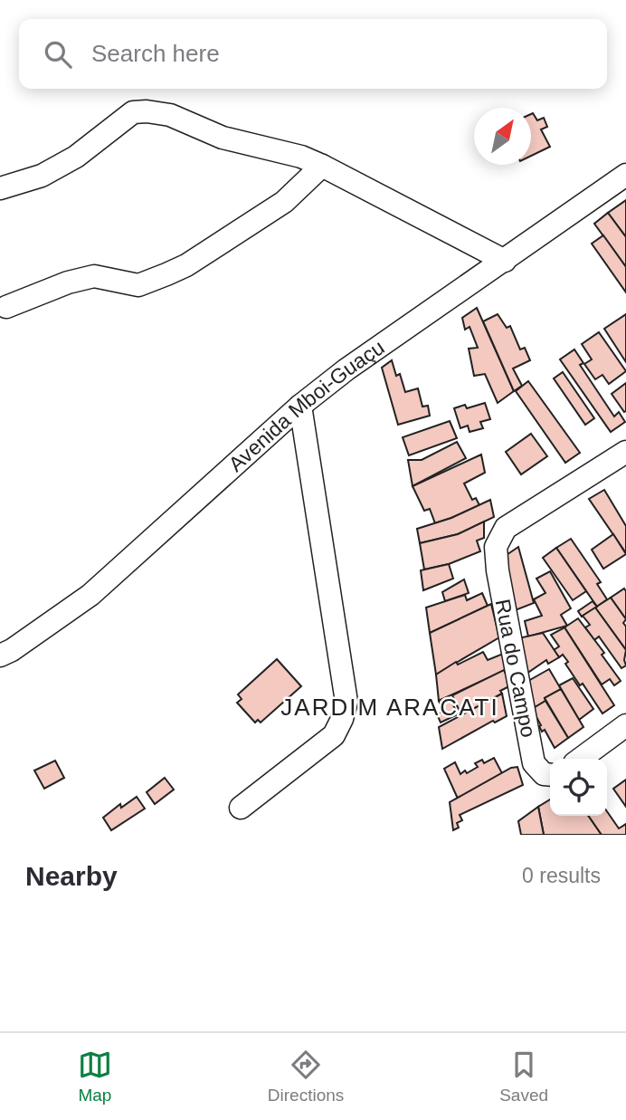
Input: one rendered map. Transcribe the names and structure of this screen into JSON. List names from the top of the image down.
{
  "streets": {
    "street": ["Avenida Mboi-Guaçu", "Rua do Campo"]
  },
  "districts": ["JARDIM ARACATI"],
  "north": "top right",
  "page": {
    "search": "Search here",
    "heading": ["Nearby", "0 results"],
    "nav": ["Map", "Directions", "Saved"]
  }
}
